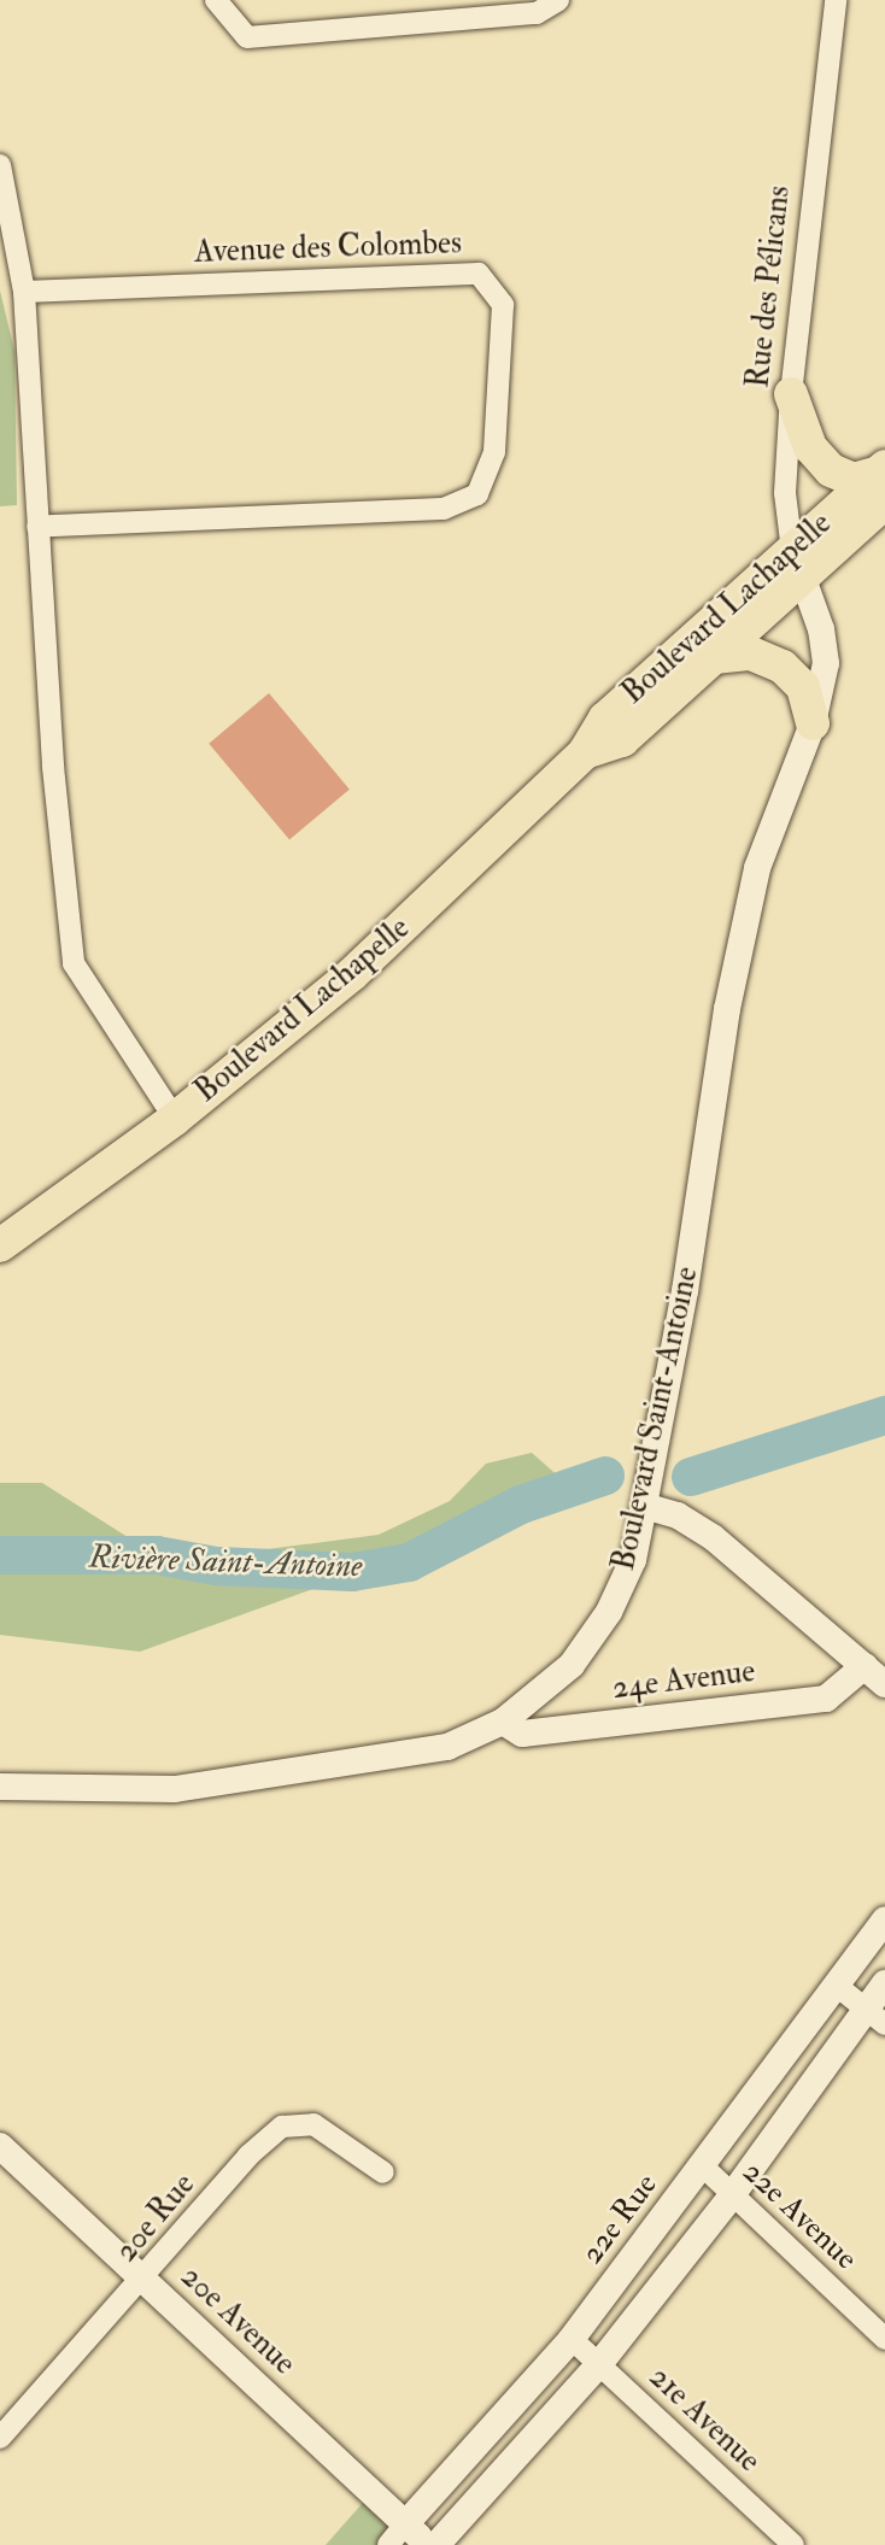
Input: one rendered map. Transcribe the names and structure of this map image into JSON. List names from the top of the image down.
{
  "streets": {
    "main road": ["Boulevard Lachapelle"],
    "street": [
      "Avenue des Colombes",
      "Rue des Pélicans",
      "Boulevard Saint-Antoine",
      "24e Avenue",
      "22e Avenue",
      "20e Rue",
      "22e Rue",
      "20e Avenue",
      "21e Avenue"
    ]
  },
  "crossings": [
    ["Rue des Pélicans", "Boulevard Lachapelle"],
    ["Rue des Pélicans", "Boulevard Saint-Antoine"],
    ["Boulevard Lachapelle", "Boulevard Saint-Antoine"],
    ["Boulevard Saint-Antoine", "24e Avenue"],
    ["22e Avenue", "22e Rue"],
    ["20e Rue", "20e Avenue"],
    ["22e Rue", "20e Avenue"],
    ["22e Rue", "21e Avenue"]
  ],
  "water": ["Rivière Saint-Antoine"]
}
